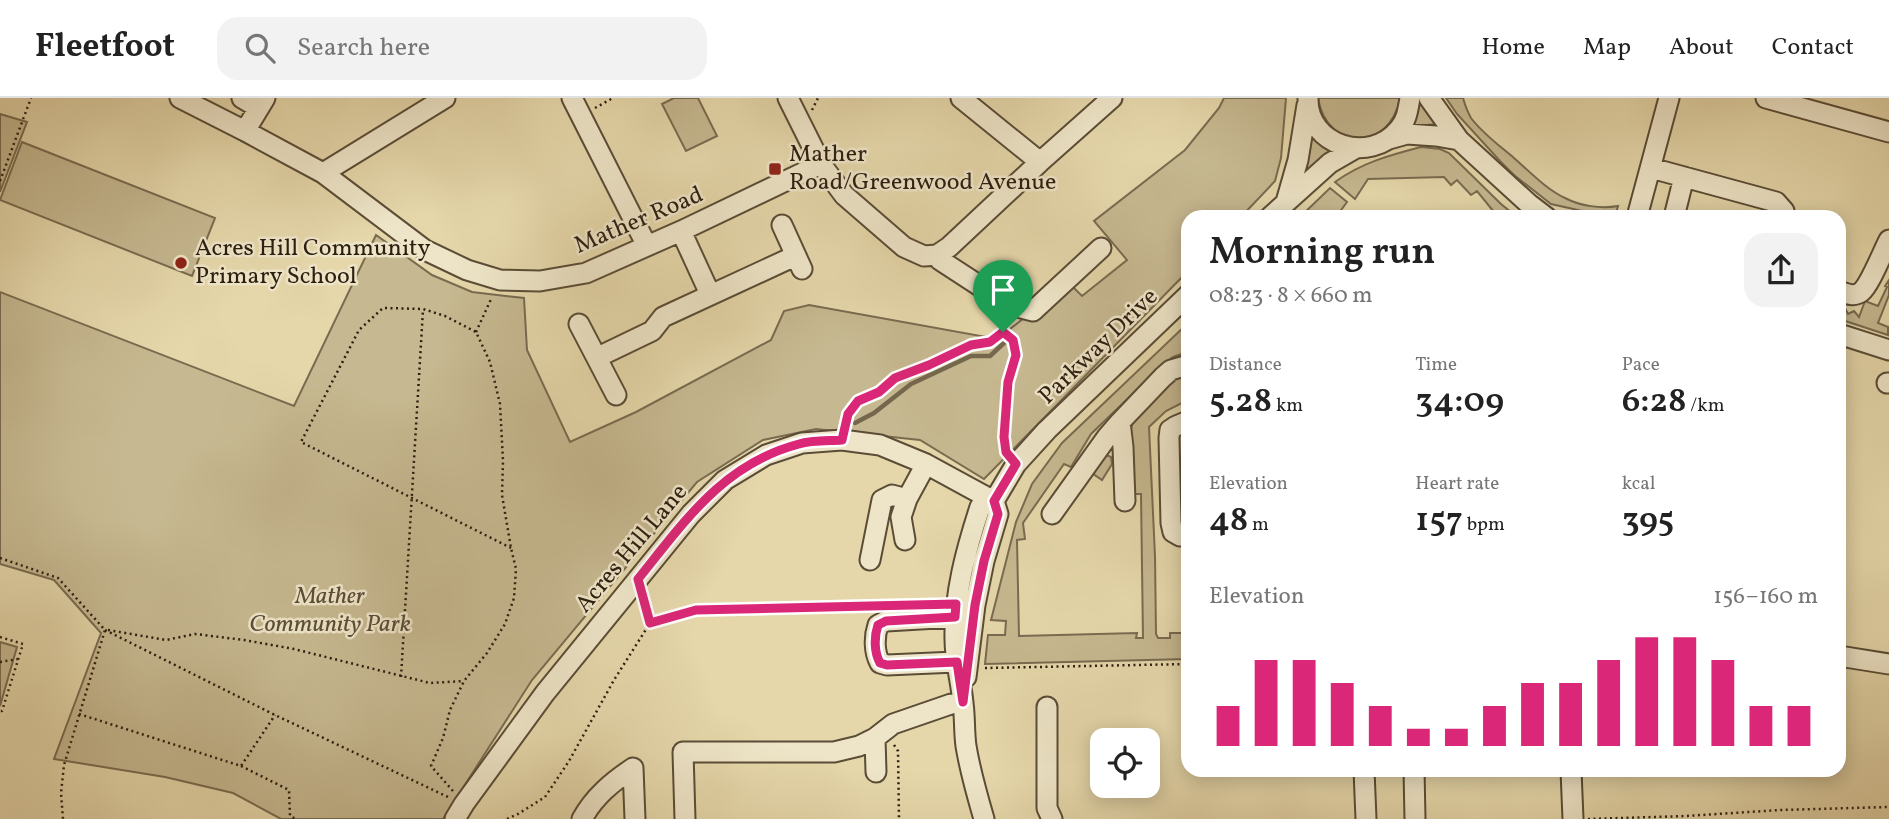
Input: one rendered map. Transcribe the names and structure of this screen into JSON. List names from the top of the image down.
{
  "streets": {
    "street": ["Mather Road", "Parkway Drive", "Acres Hill Lane"]
  },
  "crossings": [
    ["Parkway Drive", "Acres Hill Lane"]
  ],
  "parks": ["Mather Community Park"],
  "places": {
    "transit": ["Mather Road/Greenwood Avenue"],
    "other": ["Acres Hill Community Primary School"]
  },
  "page": {
    "header": "Fleetfoot",
    "search": "Search here",
    "nav": [
      "Home",
      "Map",
      "About",
      "Contact"
    ],
    "heading": ["Morning run", "08:23 · 8 × 660 m"],
    "stats": [
      ["Distance", "5.28 km"],
      ["Time", "34:09"],
      ["Pace", "6:28 /km"],
      ["Elevation", "48 m"],
      ["Heart rate", "157 bpm"],
      ["kcal", "395"]
    ],
    "chart": ["Elevation", "156–160 m"]
  }
}
